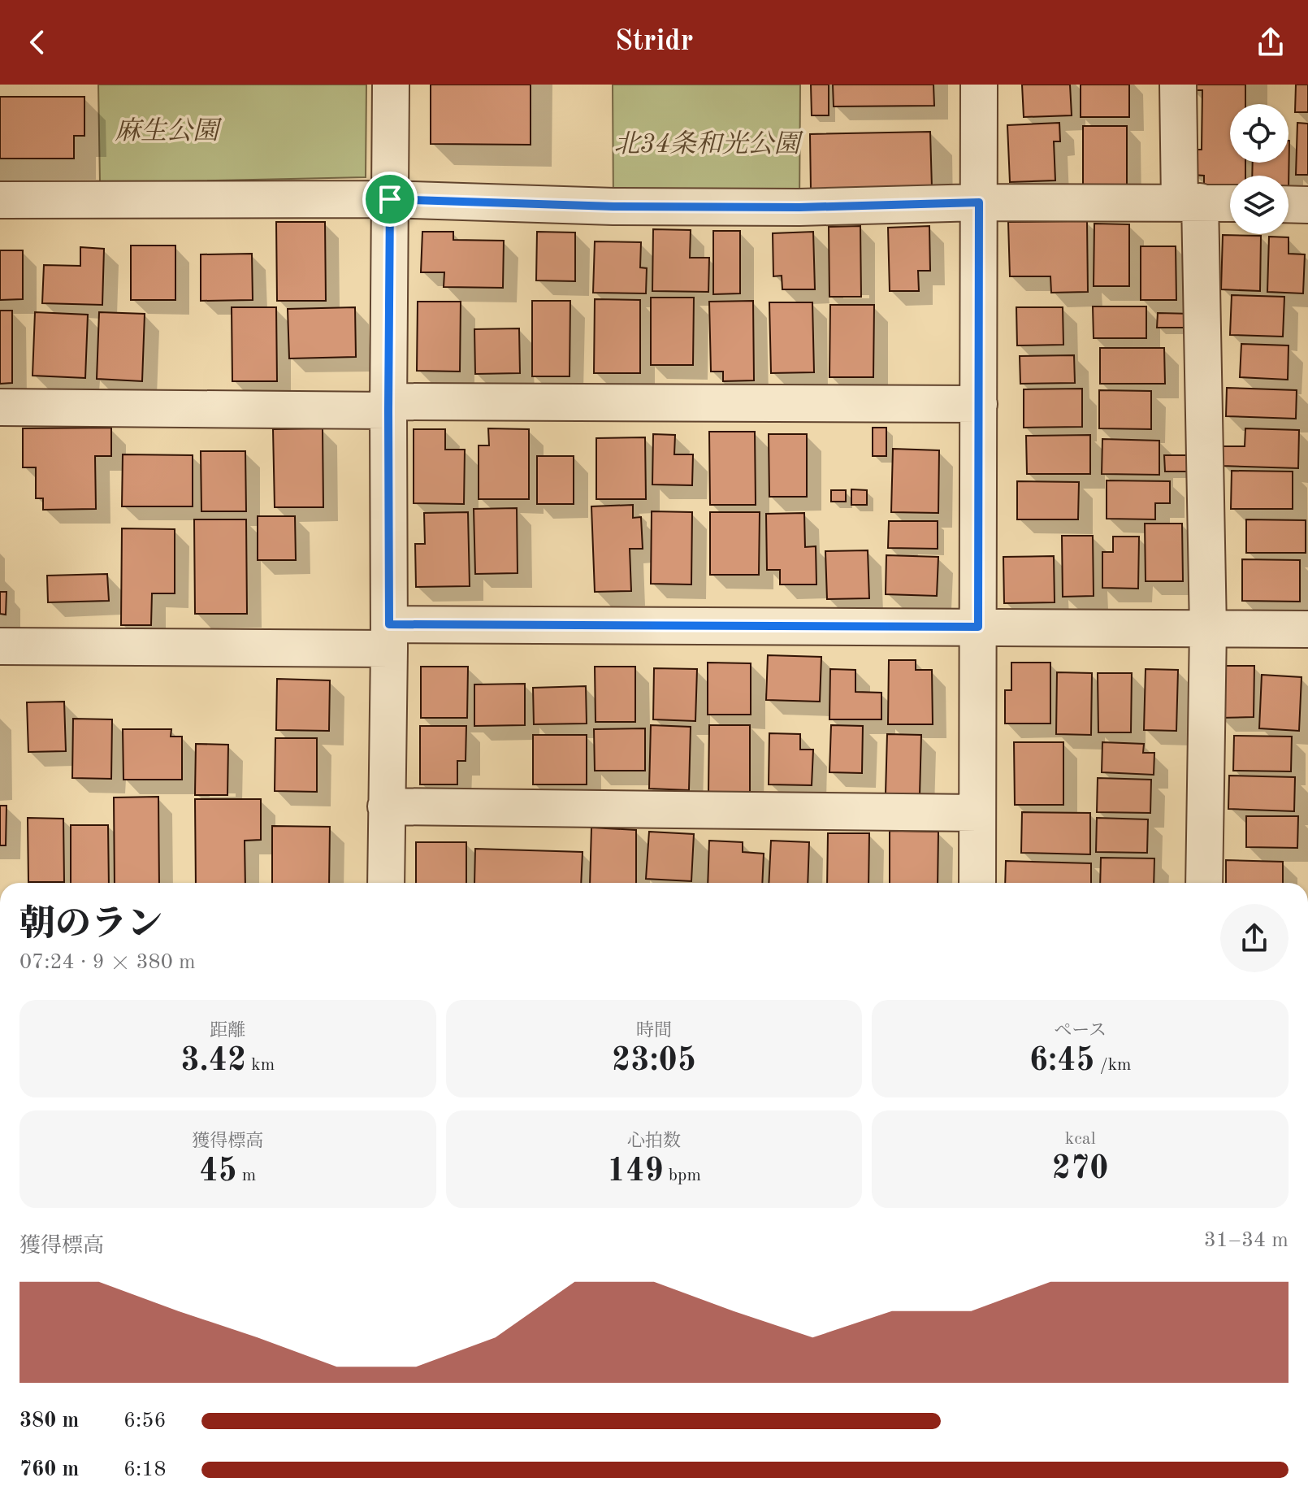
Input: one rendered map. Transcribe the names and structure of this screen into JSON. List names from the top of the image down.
{
  "parks": ["麻生公園", "北34条和光公園"],
  "page": {
    "header": "Stridr",
    "heading": ["朝のラン", "07:24 · 9 × 380 m"],
    "stats": [
      ["距離", "3.42 km"],
      ["時間", "23:05"],
      ["ペース", "6:45 /km"],
      ["獲得標高", "45 m"],
      ["心拍数", "149 bpm"],
      ["kcal", "270"]
    ],
    "chart": ["獲得標高", "31–34 m"],
    "list": [
      {
        "name": "380 m",
        "note": "6:56"
      },
      {
        "name": "760 m",
        "note": "6:18"
      }
    ]
  }
}
